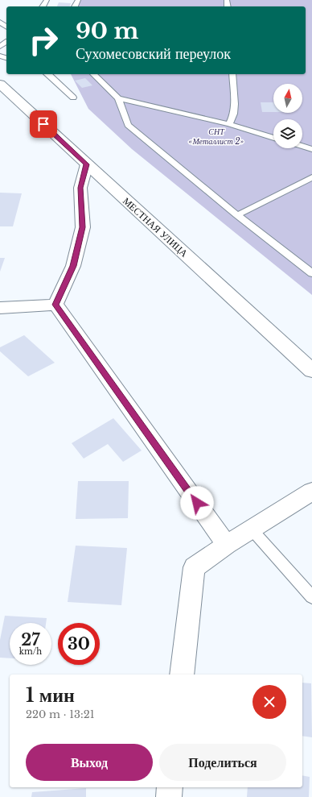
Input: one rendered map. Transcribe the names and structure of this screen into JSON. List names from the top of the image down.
{
  "streets": {
    "street": ["МЕСТНАЯ УЛИЦА"]
  },
  "parks": ["СНТ «Металлист 2»"],
  "north": "top",
  "page": {
    "turn": ["90 m", "Сухомесовский переулок"],
    "speed": "27 km/h",
    "limit": "30",
    "heading": ["1 мин", "220 m · 13:21"],
    "buttons": ["Выход", "Поделиться"]
  }
}
